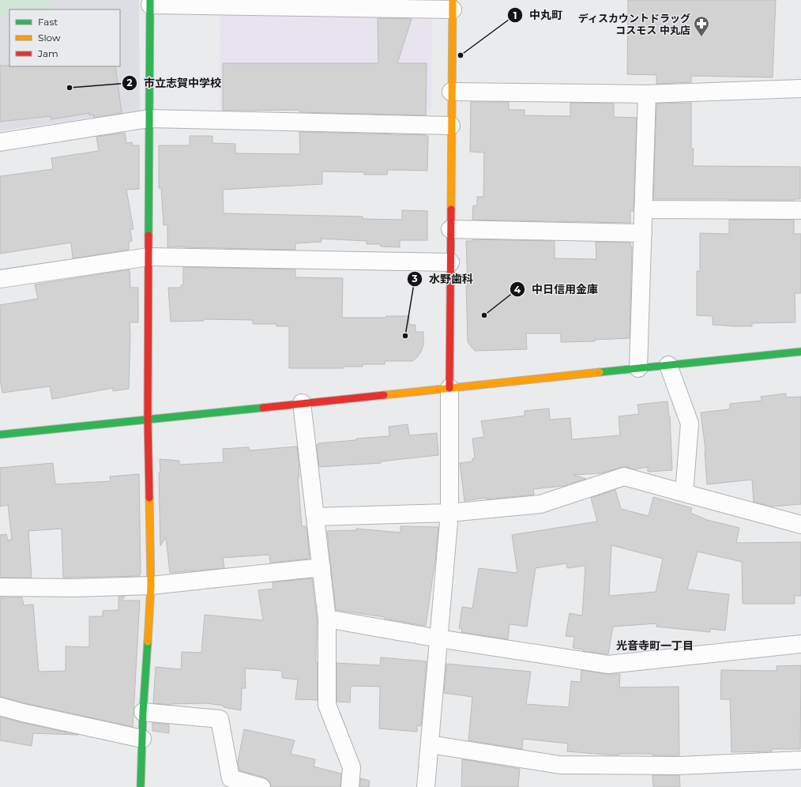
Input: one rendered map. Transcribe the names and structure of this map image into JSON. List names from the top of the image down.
{
  "districts": ["光音寺町一丁目"],
  "places": {
    "pharmacy": ["ディスカウントドラッグ コスモス 中丸店"],
    "other": [
      "中丸町",
      "市立志賀中学校",
      "中日信用金庫",
      "水野歯科"
    ]
  },
  "legend": ["Fast", "Slow", "Jam"]
}
